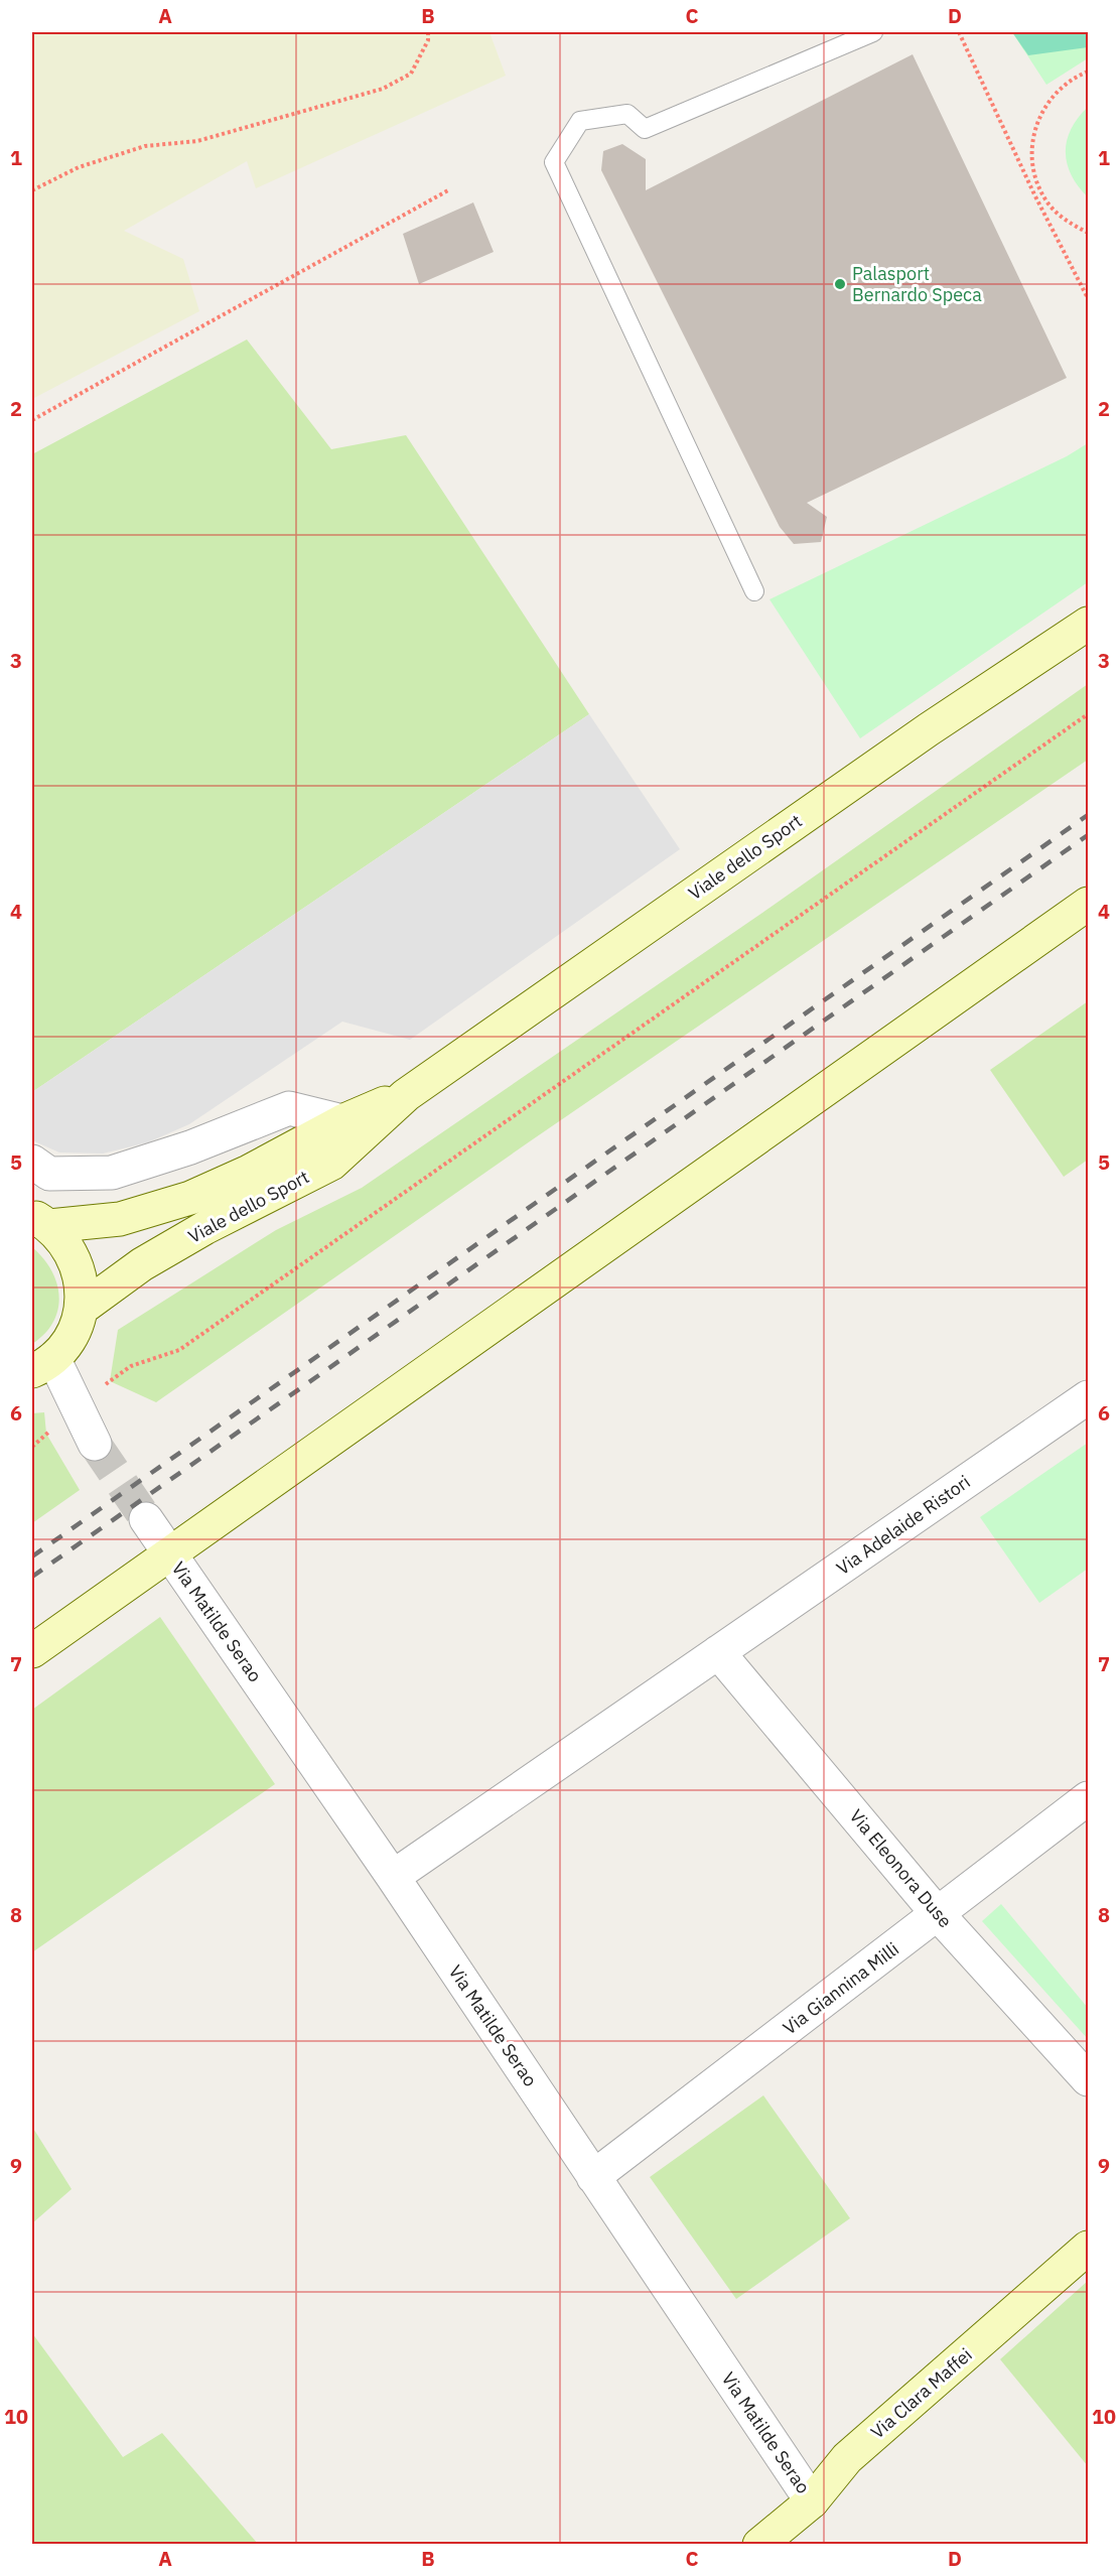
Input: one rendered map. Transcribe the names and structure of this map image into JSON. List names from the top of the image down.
{
  "streets": {
    "street": [
      "Viale dello Sport",
      "Via Adelaide Ristori",
      "Via Matilde Serao",
      "Via Eleonora Duse",
      "Via Giannina Milli",
      "Via Clara Maffei"
    ]
  },
  "crossings": [
    ["Via Adelaide Ristori", "Via Matilde Serao"],
    ["Via Adelaide Ristori", "Via Eleonora Duse"],
    ["Via Matilde Serao", "Via Giannina Milli"],
    ["Via Matilde Serao", "Via Clara Maffei"],
    ["Via Eleonora Duse", "Via Giannina Milli"]
  ],
  "places": ["Palasport Bernardo Speca"],
  "grid": {
    "columns": [
      "A",
      "B",
      "C",
      "D"
    ],
    "rows": [
      "1",
      "2",
      "3",
      "4",
      "5",
      "6",
      "7",
      "8",
      "9",
      "10"
    ]
  }
}
